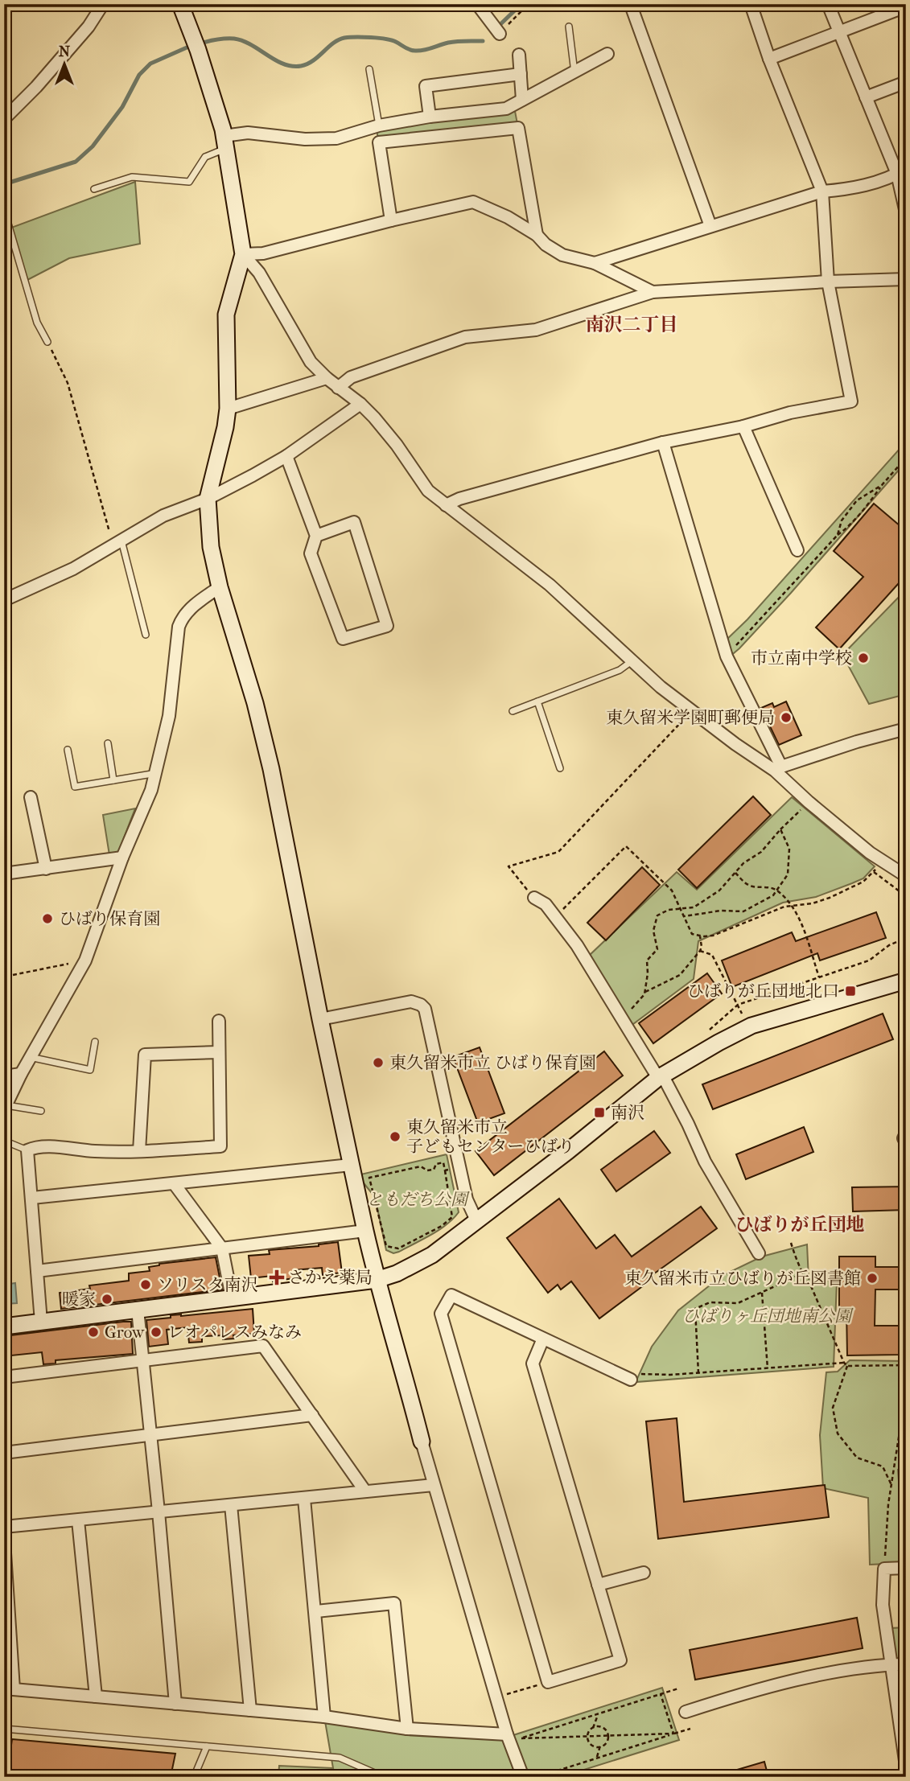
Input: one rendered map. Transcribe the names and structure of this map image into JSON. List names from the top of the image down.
{
  "districts": ["南沢二丁目", "ひばりが丘団地"],
  "parks": ["ともだち公園", "ひばりヶ丘団地南公園"],
  "places": {
    "other": [
      "市立南中学校",
      "東久留米学園町郵便局",
      "ひばり保育園",
      "東久留米市立 ひばり保育園",
      "東久留米市立 子どもセンターひばり",
      "東久留米市立ひばりが丘図書館",
      "ソリスタ南沢",
      "暖家",
      "Grow",
      "レオパレスみなみ"
    ],
    "transit": ["ひばりが丘団地北口", "南沢"],
    "health": ["さかえ薬局"]
  },
  "north": "top"
}
